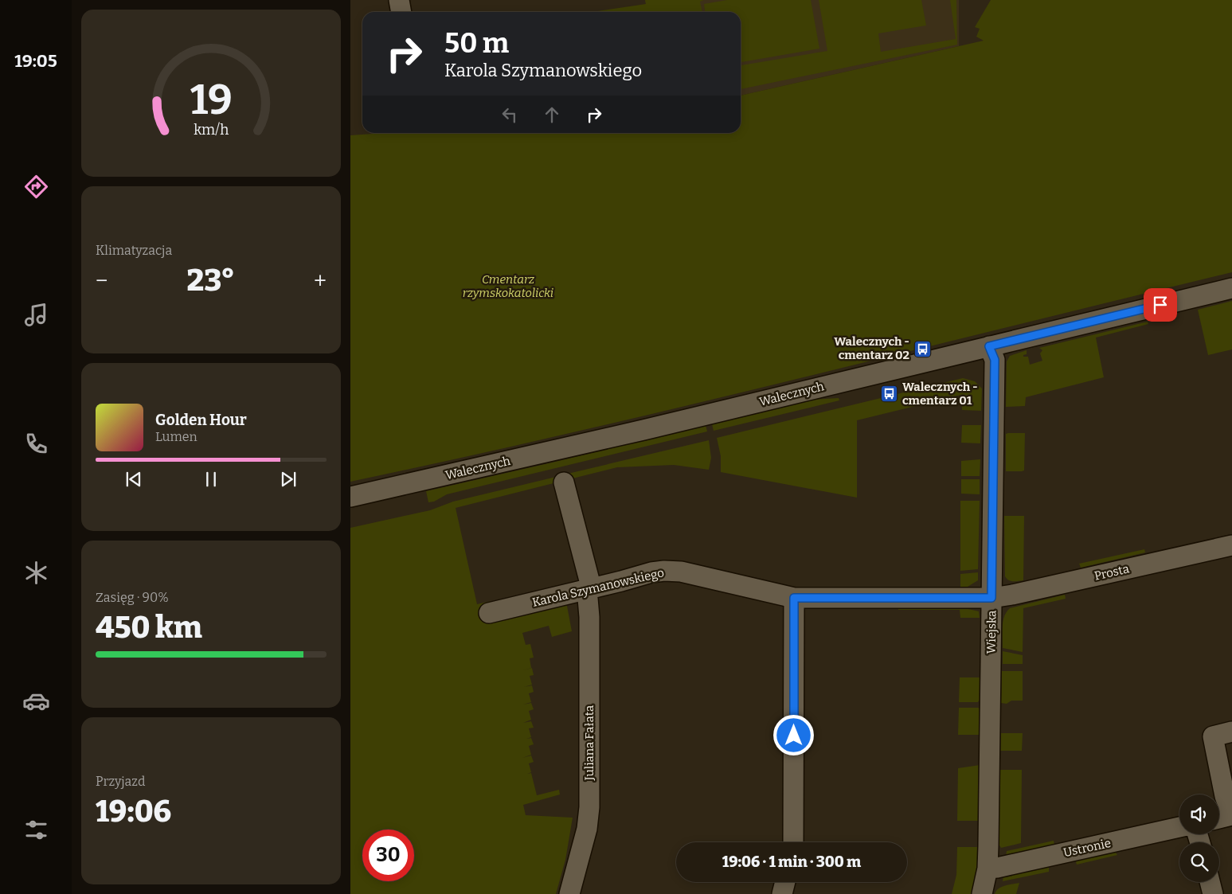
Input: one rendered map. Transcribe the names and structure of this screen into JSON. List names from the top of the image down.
{
  "streets": {
    "street": [
      "Walecznych",
      "Prosta",
      "Karola Szymanowskiego",
      "Wiejska",
      "Juliana Fałata",
      "Ustronie"
    ]
  },
  "crossings": [
    ["Walecznych", "Wiejska"],
    ["Prosta", "Karola Szymanowskiego"],
    ["Prosta", "Wiejska"],
    ["Karola Szymanowskiego", "Wiejska"],
    ["Karola Szymanowskiego", "Juliana Fałata"],
    ["Wiejska", "Ustronie"]
  ],
  "parks": ["Cmentarz rzymskokatolicki"],
  "places": {
    "bus stop": ["Walecznych - cmentarz 02", "Walecznych - cmentarz 01"]
  },
  "page": {
    "tabs": "19:05",
    "turn": ["50 m", "Karola Szymanowskiego"],
    "tile": [
      "Klimatyzacja",
      ["Zasięg · 90%", "450 km"],
      ["Przyjazd", "19:06"]
    ],
    "heat": ["−", "23°", "+"],
    "song": ["Golden Hour", "Lumen"],
    "limit": "30",
    "trip": "19:06 · 1 min · 300 m",
    "gauge": ["19", "km/h"]
  }
}
